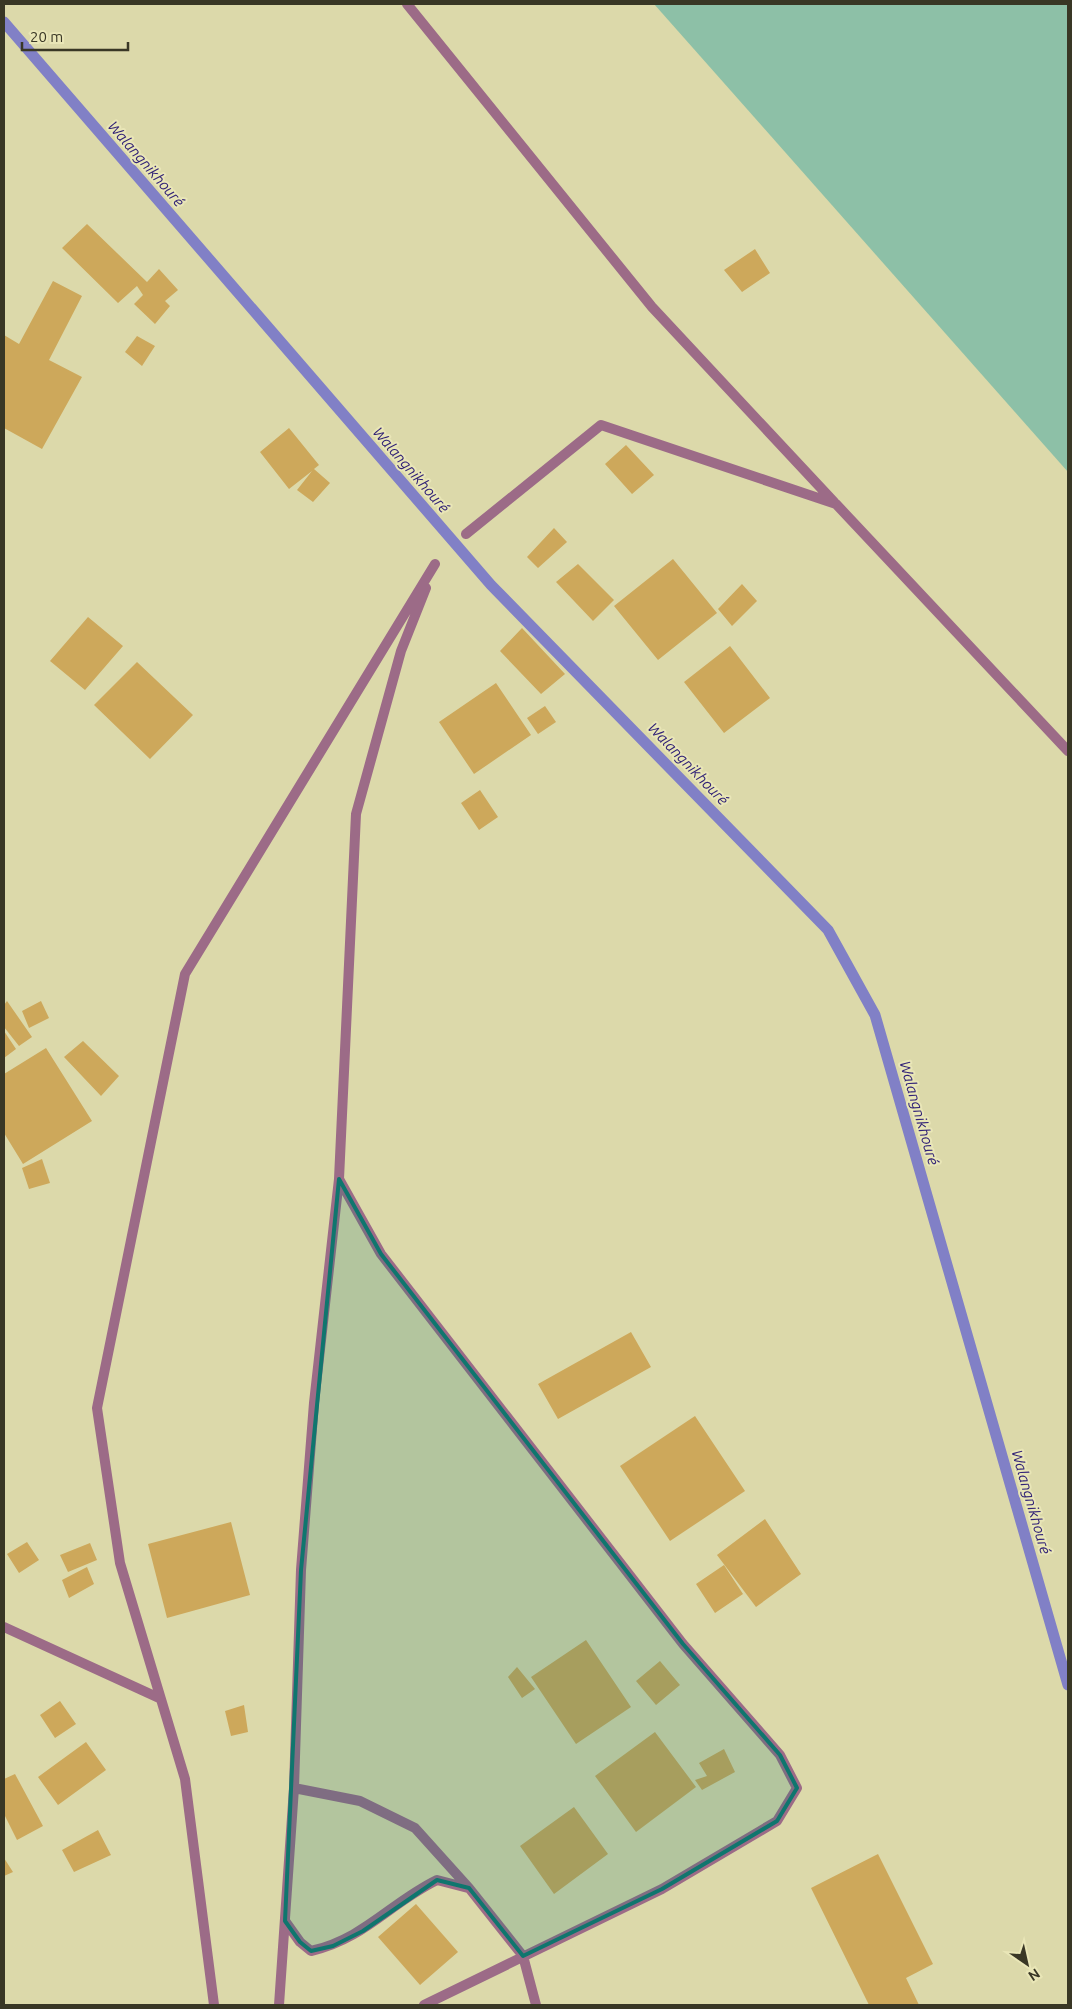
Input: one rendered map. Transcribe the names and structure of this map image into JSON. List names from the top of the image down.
{
  "water": ["Walangnikhouré"],
  "scale_bar": "20 m",
  "north": "bottom right"
}
